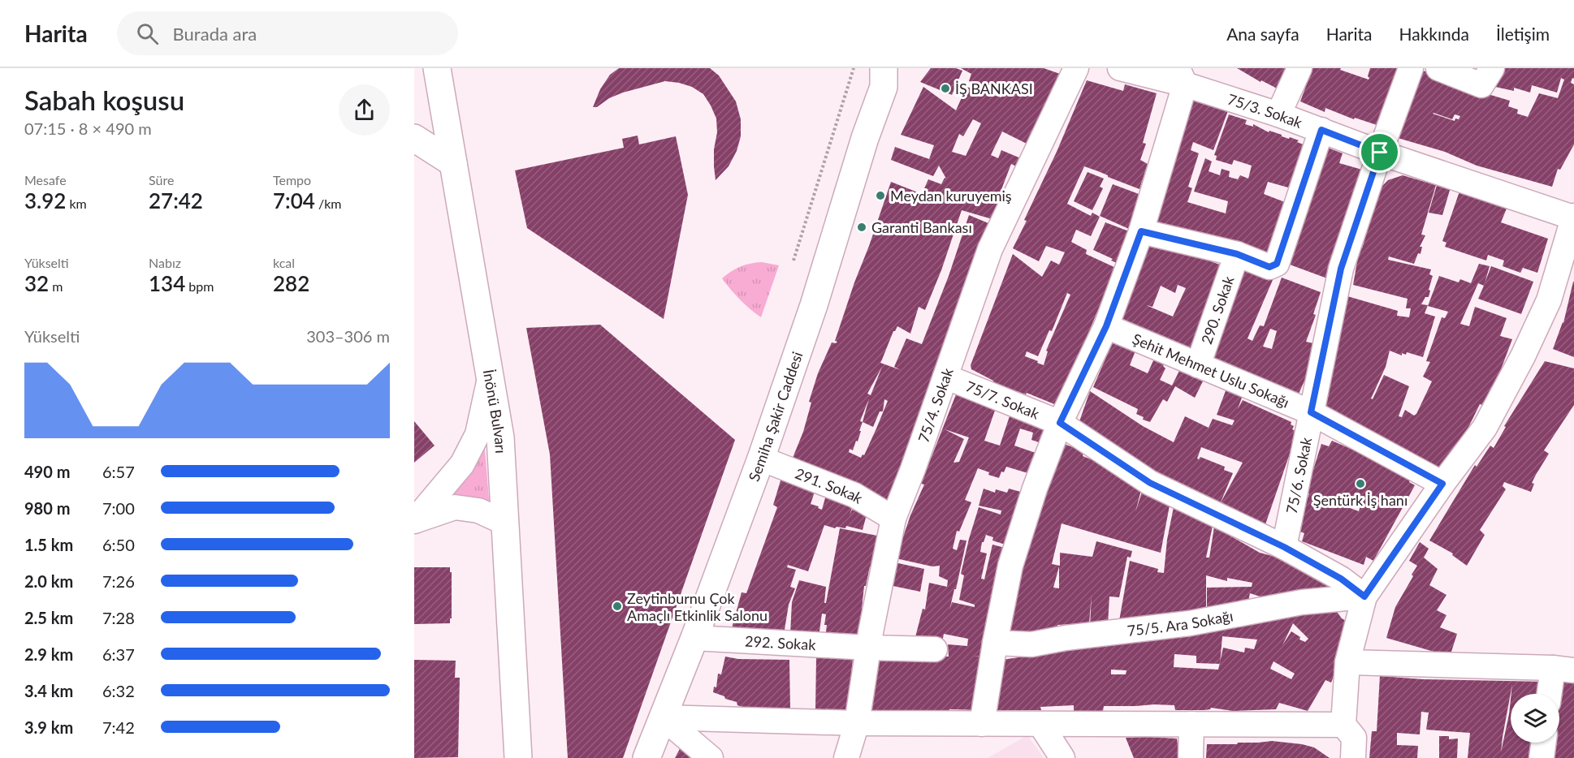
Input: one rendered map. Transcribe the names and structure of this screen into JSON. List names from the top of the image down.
{
  "streets": {
    "main road": ["İnönü Bulvarı", "Semiha Şakir Caddesi"],
    "street": [
      "75/3. Sokak",
      "290. Sokak",
      "Şehit Mehmet Uslu Sokağı",
      "75/7. Sokak",
      "75/4. Sokak",
      "75/6. Sokak",
      "291. Sokak",
      "75/5. Ara Sokağı",
      "292. Sokak"
    ]
  },
  "crossings": [
    ["75/3. Sokak", "75/6. Sokak"],
    ["290. Sokak", "Şehit Mehmet Uslu Sokağı"],
    ["Şehit Mehmet Uslu Sokağı", "75/6. Sokak"],
    ["75/7. Sokak", "75/4. Sokak"],
    ["75/7. Sokak", "75/6. Sokak"],
    ["75/7. Sokak", "75/5. Ara Sokağı"],
    ["75/4. Sokak", "291. Sokak"],
    ["75/4. Sokak", "292. Sokak"],
    ["Semiha Şakir Caddesi", "291. Sokak"],
    ["Semiha Şakir Caddesi", "292. Sokak"]
  ],
  "places": [
    "İŞ BANKASI",
    "Meydan kuruyemiş",
    "Garanti Bankası",
    "Şentürk İş hanı",
    "Zeytinburnu Çok Amaçlı Etkinlik Salonu"
  ],
  "page": {
    "header": "Harita",
    "search": "Burada ara",
    "nav": [
      "Ana sayfa",
      "Harita",
      "Hakkında",
      "İletişim"
    ],
    "heading": ["Sabah koşusu", "07:15 · 8 × 490 m"],
    "stats": [
      ["Mesafe", "3.92 km"],
      ["Süre", "27:42"],
      ["Tempo", "7:04 /km"],
      ["Yükselti", "32 m"],
      ["Nabız", "134 bpm"],
      ["kcal", "282"]
    ],
    "chart": ["Yükselti", "303–306 m"],
    "list": [
      {
        "name": "490 m",
        "note": "6:57"
      },
      {
        "name": "980 m",
        "note": "7:00"
      },
      {
        "name": "1.5 km",
        "note": "6:50"
      },
      {
        "name": "2.0 km",
        "note": "7:26"
      },
      {
        "name": "2.5 km",
        "note": "7:28"
      },
      {
        "name": "2.9 km",
        "note": "6:37"
      },
      {
        "name": "3.4 km",
        "note": "6:32"
      },
      {
        "name": "3.9 km",
        "note": "7:42"
      }
    ]
  }
}
